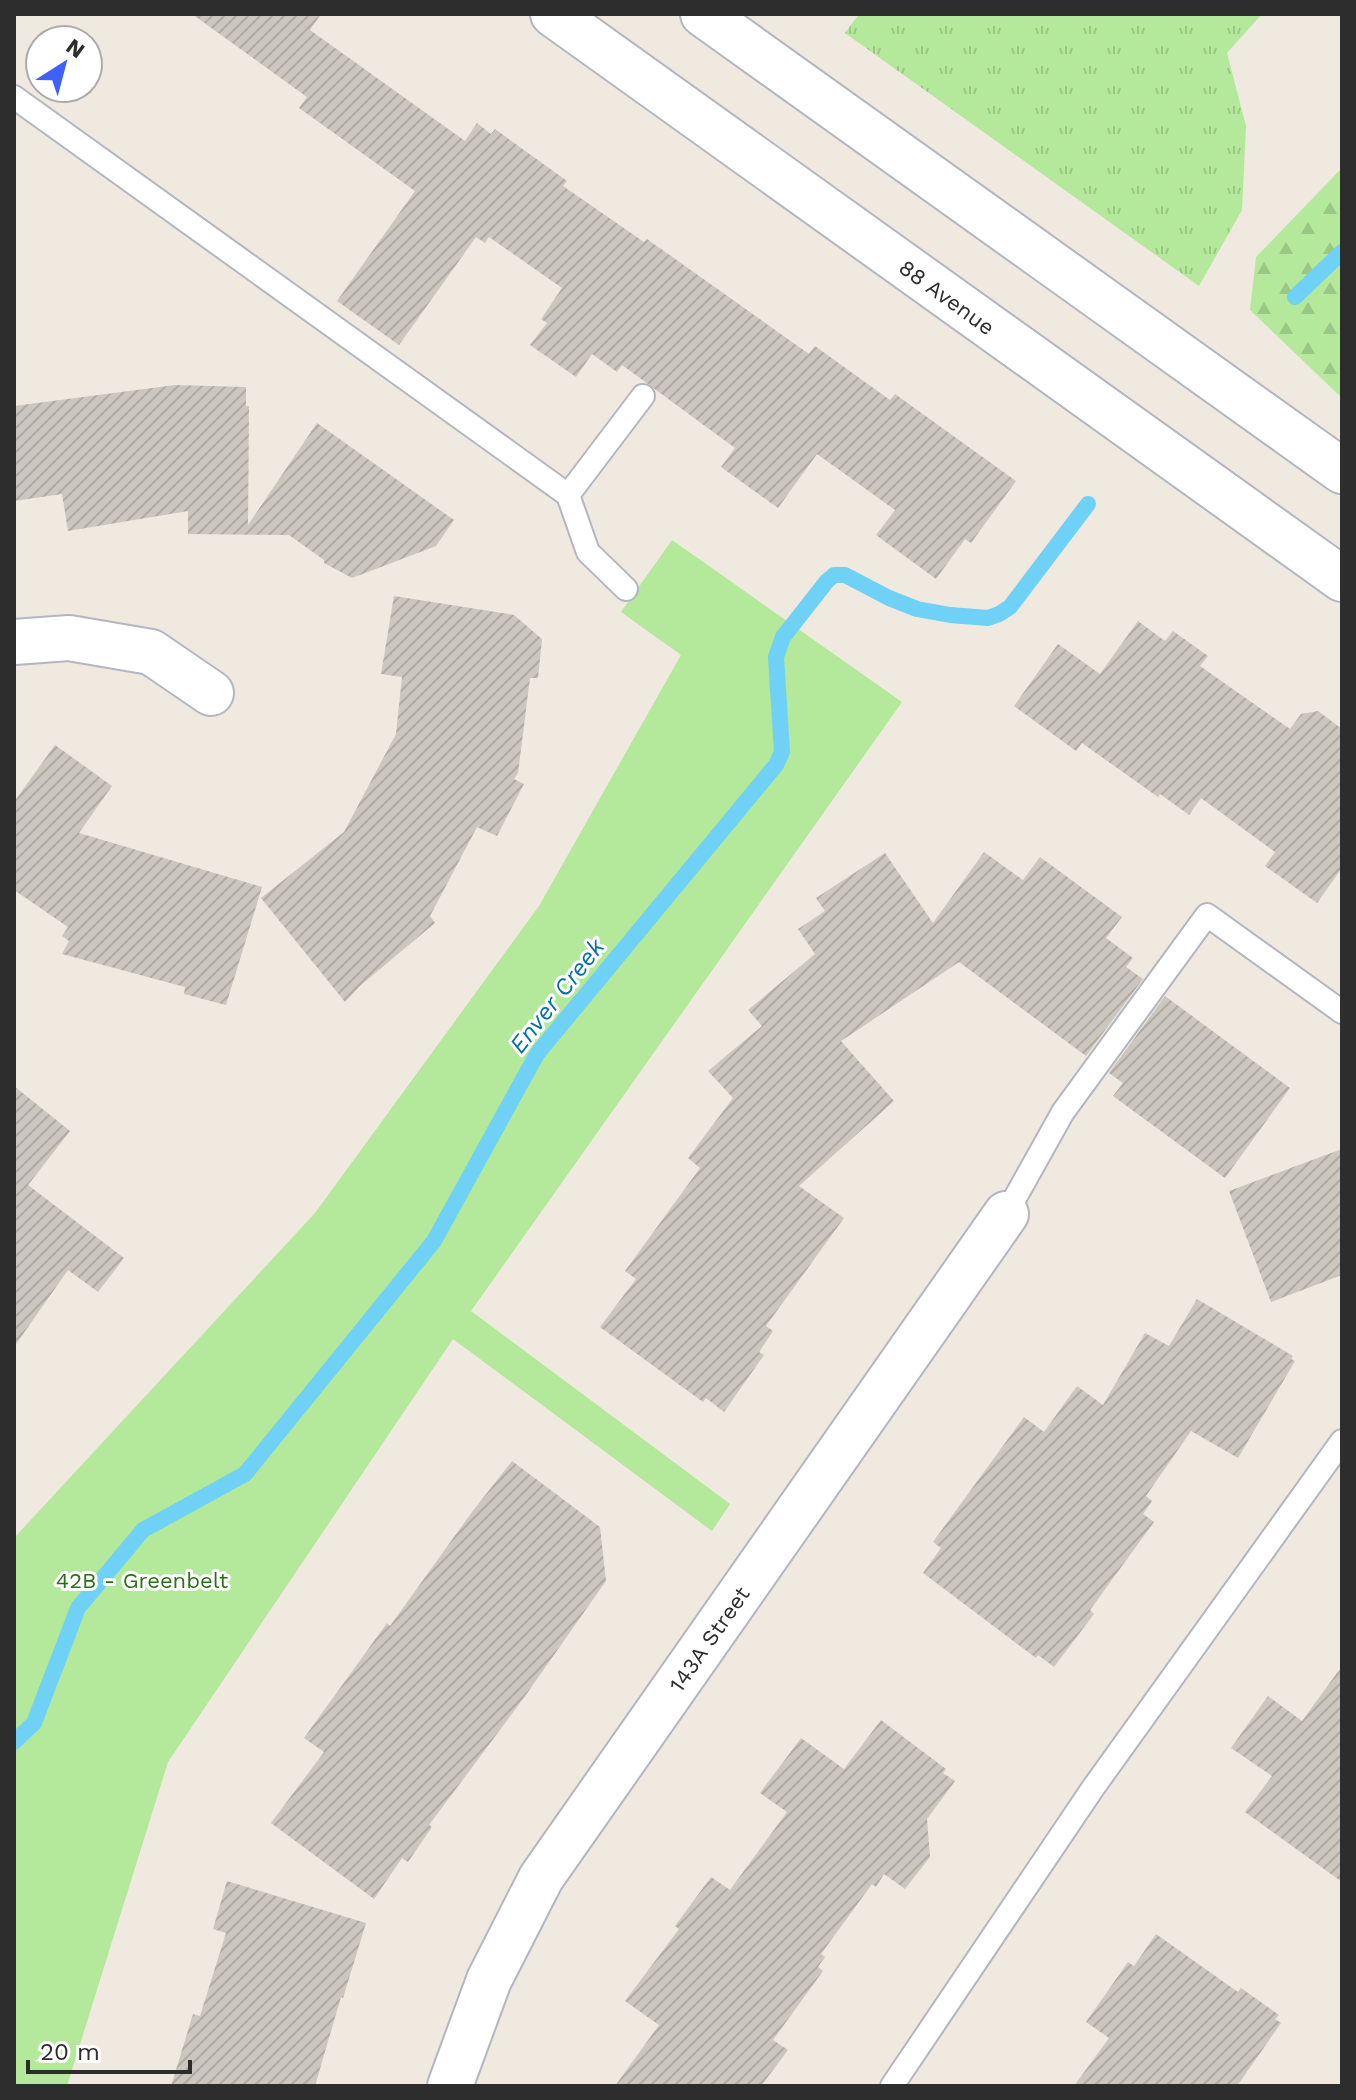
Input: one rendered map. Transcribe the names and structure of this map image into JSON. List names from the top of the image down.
{
  "streets": {
    "main road": ["88 Avenue", "143A Street"]
  },
  "water": ["Enver Creek"],
  "parks": ["42B - Greenbelt"],
  "scale_bar": "20 m",
  "north": "top right"
}
